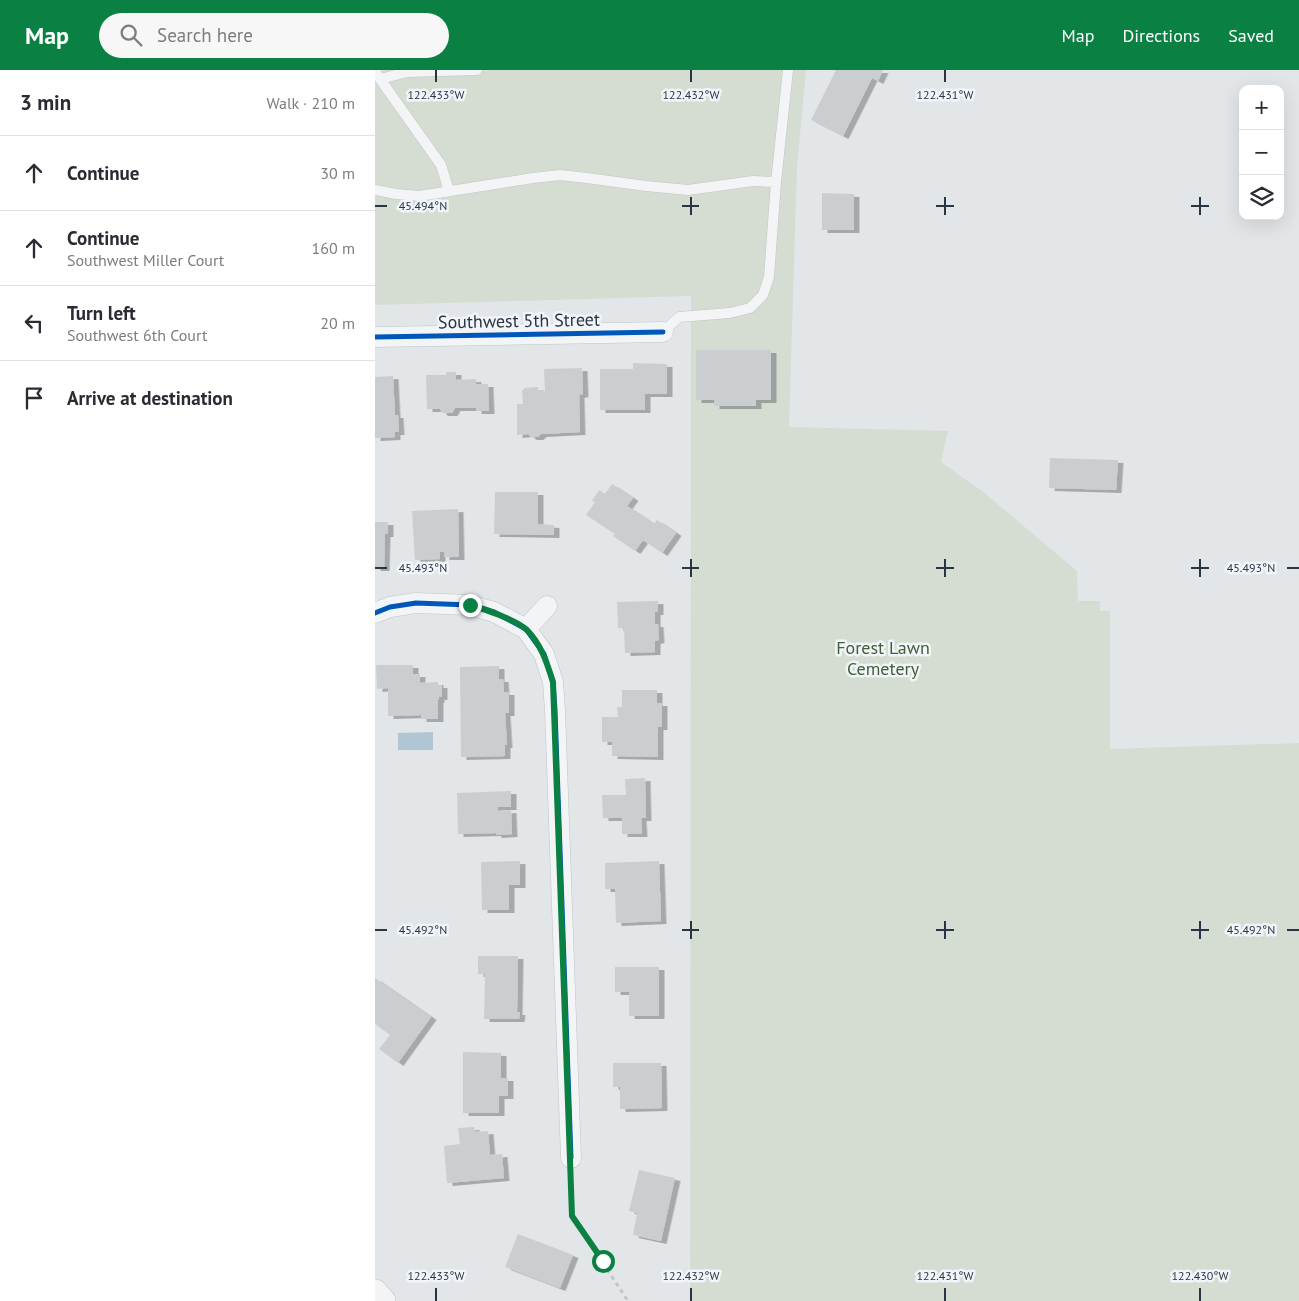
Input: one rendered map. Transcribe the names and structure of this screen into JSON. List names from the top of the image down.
{
  "streets": {
    "street": ["Southwest 5th Street"]
  },
  "parks": ["Forest Lawn Cemetery"],
  "page": {
    "header": "Map",
    "search": "Search here",
    "nav": ["Map", "Directions", "Saved"],
    "heading": ["3 min", "Walk · 210 m"],
    "map_buttons": ["+", "−"],
    "list": [
      ["Continue", "30 m"],
      ["Continue", "Southwest Miller Court", "160 m"],
      ["Turn left", "Southwest 6th Court", "20 m"],
      "Arrive at destination"
    ]
  },
  "coordinates": [
    "122.433°W",
    "122.432°W",
    "122.431°W",
    "45.494°N",
    "45.493°N",
    "45.492°N",
    "122.430°W"
  ]
}
